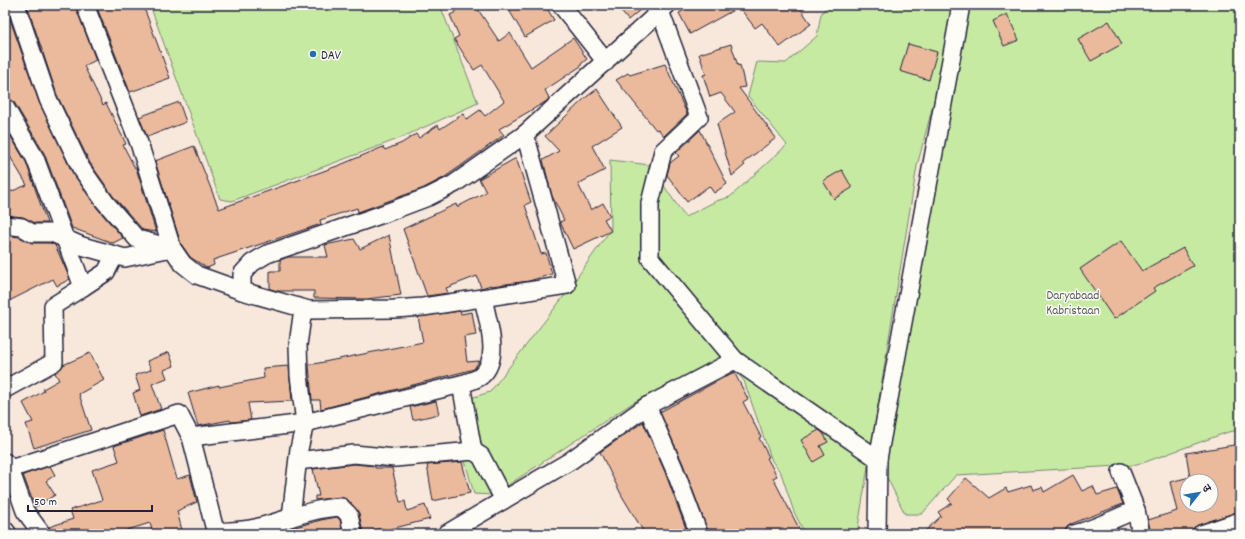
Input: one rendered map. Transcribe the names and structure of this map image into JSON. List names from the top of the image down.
{
  "parks": ["Daryabaad Kabristaan"],
  "places": ["DAV"],
  "scale_bar": "50 m",
  "north": "top right"
}
